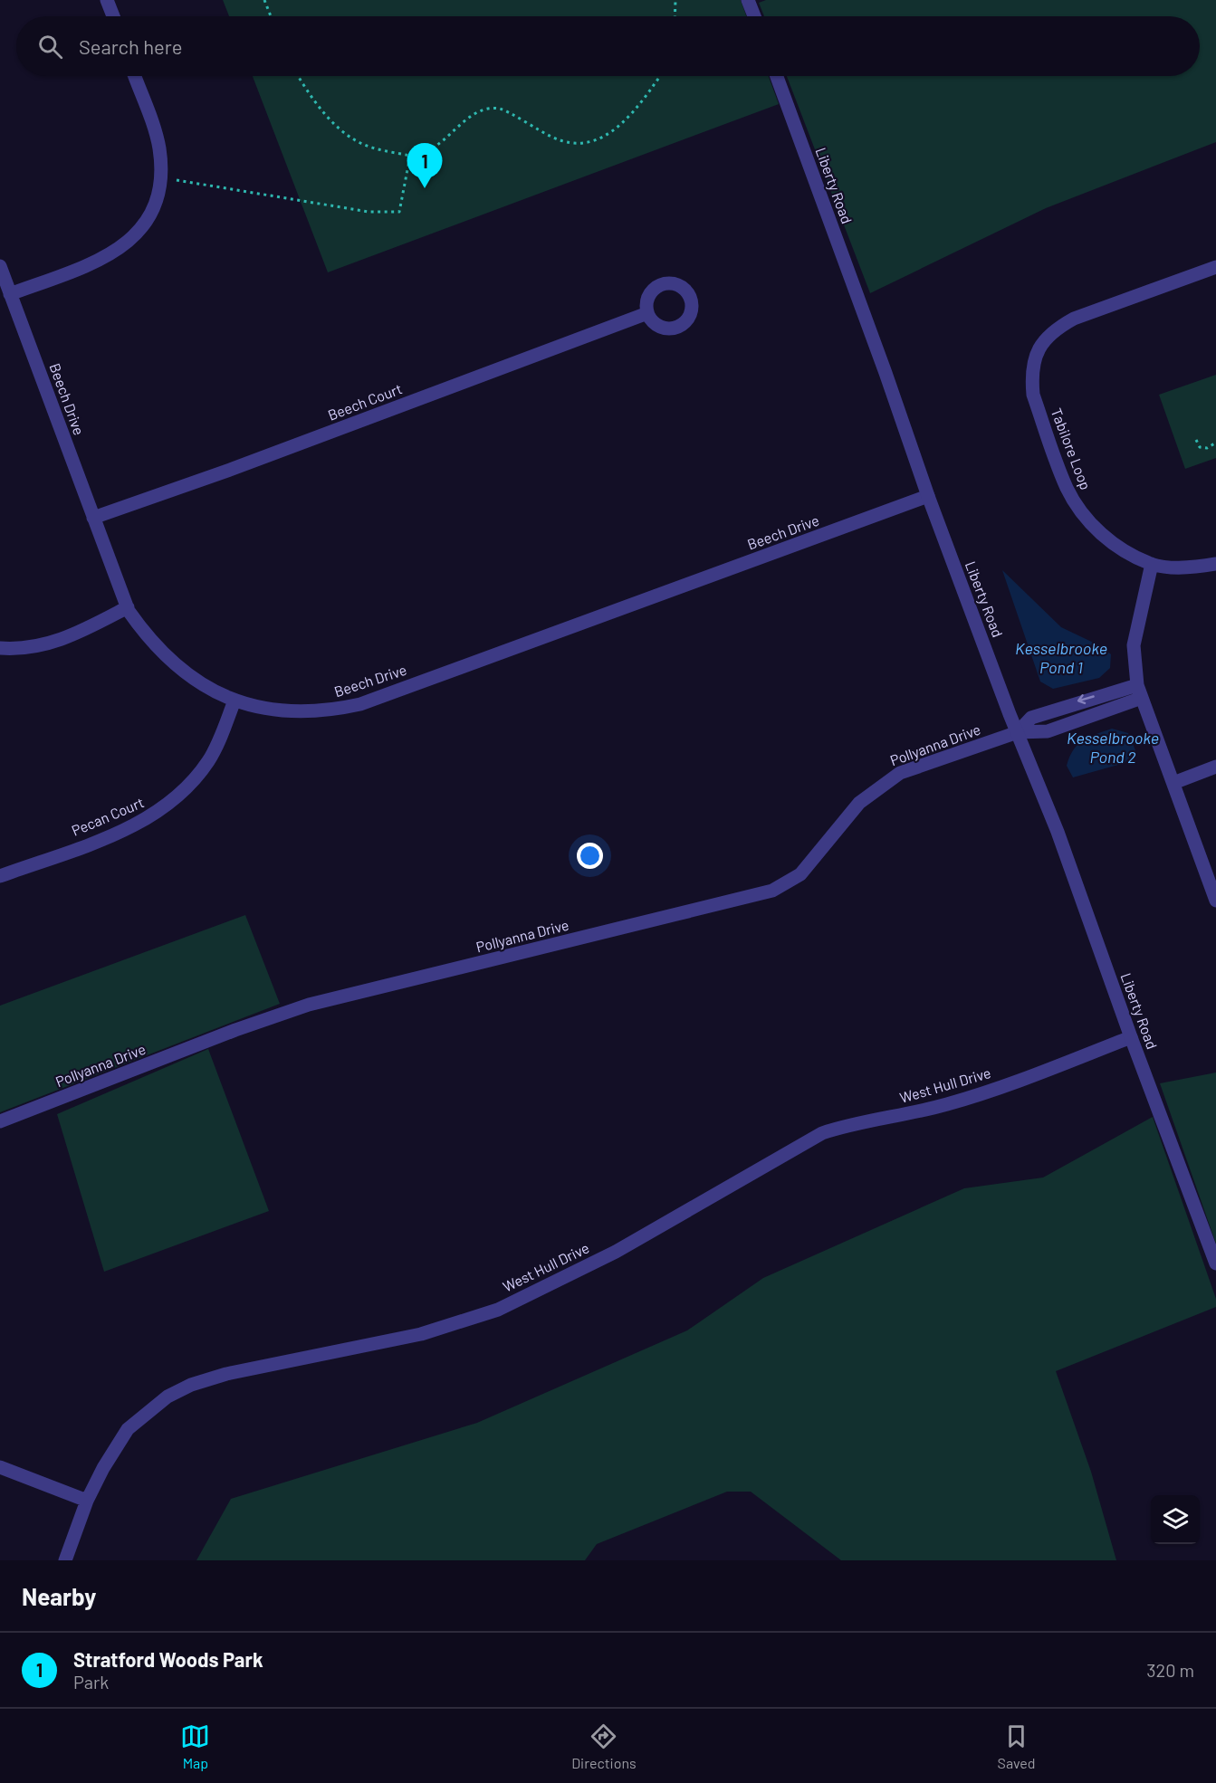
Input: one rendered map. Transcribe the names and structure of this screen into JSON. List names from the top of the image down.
{
  "streets": {
    "street": [
      "Liberty Road",
      "Beech Drive",
      "Beech Court",
      "Tabilore Loop",
      "Pollyanna Drive",
      "Pecan Court",
      "West Hull Drive"
    ]
  },
  "crossings": [
    ["Liberty Road", "Beech Drive"],
    ["Liberty Road", "Pollyanna Drive"],
    ["Liberty Road", "West Hull Drive"],
    ["Beech Drive", "Beech Court"],
    ["Beech Drive", "Pecan Court"]
  ],
  "water": ["Kesselbrooke Pond 1", "Kesselbrooke Pond 2"],
  "page": {
    "search": "Search here",
    "pins": "1",
    "heading": "Nearby",
    "list": [
      {
        "mark": "1",
        "name": "Stratford Woods Park",
        "note": "Park",
        "value": "320 m"
      }
    ],
    "nav": ["Map", "Directions", "Saved"]
  }
}
